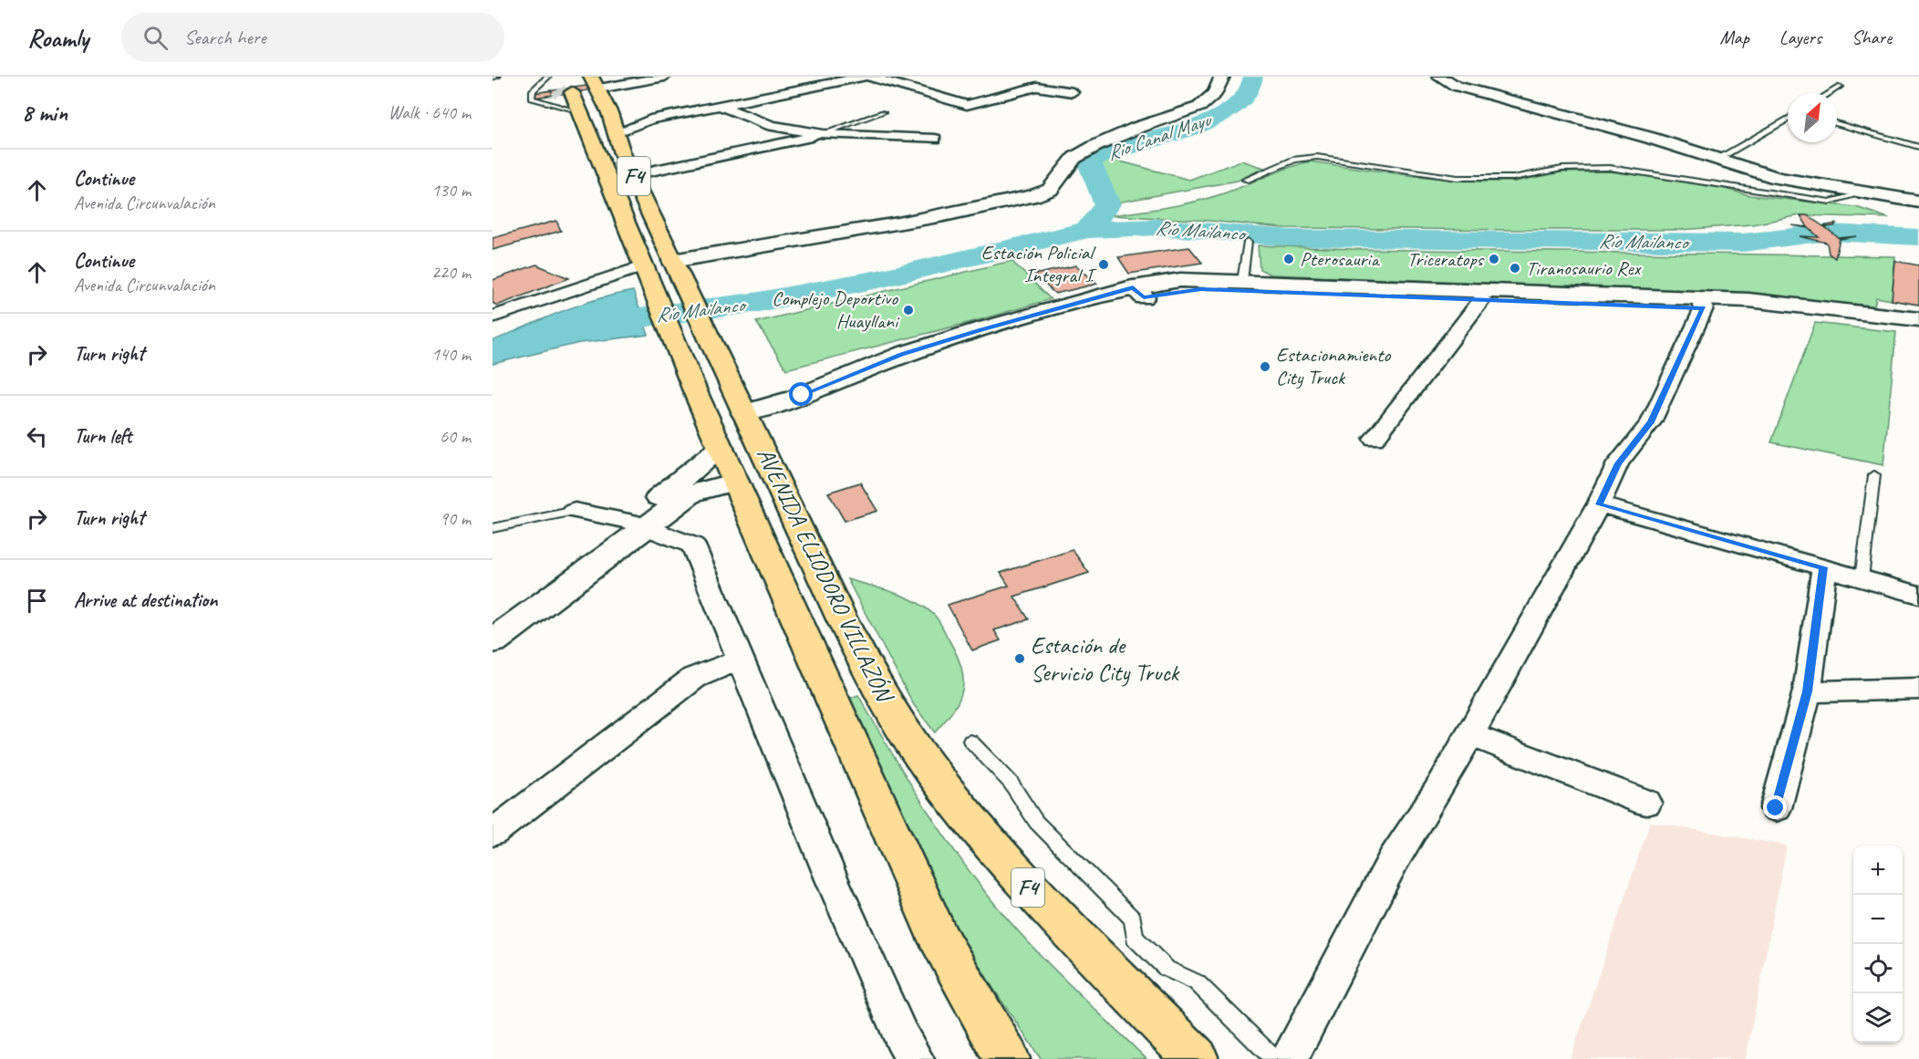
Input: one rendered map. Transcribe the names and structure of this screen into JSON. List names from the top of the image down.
{
  "streets": {
    "highway": ["F4", "AVENIDA ELIODORO VILLAZÓN"]
  },
  "water": ["Rio Canal Mayu", "Río Mailanco"],
  "places": [
    "Pterosauria",
    "Triceratops",
    "Estación Policial Integral I",
    "Tiranosaurio Rex",
    "Complejo Deportivo Huayllani",
    "Estacionamiento City Truck",
    "Estación de Servicio City Truck"
  ],
  "north": "top right",
  "page": {
    "header": "Roamly",
    "search": "Search here",
    "nav": ["Map", "Layers", "Share"],
    "heading": ["8 min", "Walk · 640 m"],
    "list": [
      ["Continue", "Avenida Circunvalación", "130 m"],
      ["Continue", "Avenida Circunvalación", "220 m"],
      ["Turn right", "140 m"],
      ["Turn left", "60 m"],
      ["Turn right", "90 m"],
      "Arrive at destination"
    ],
    "map_buttons": ["+", "−"]
  }
}
